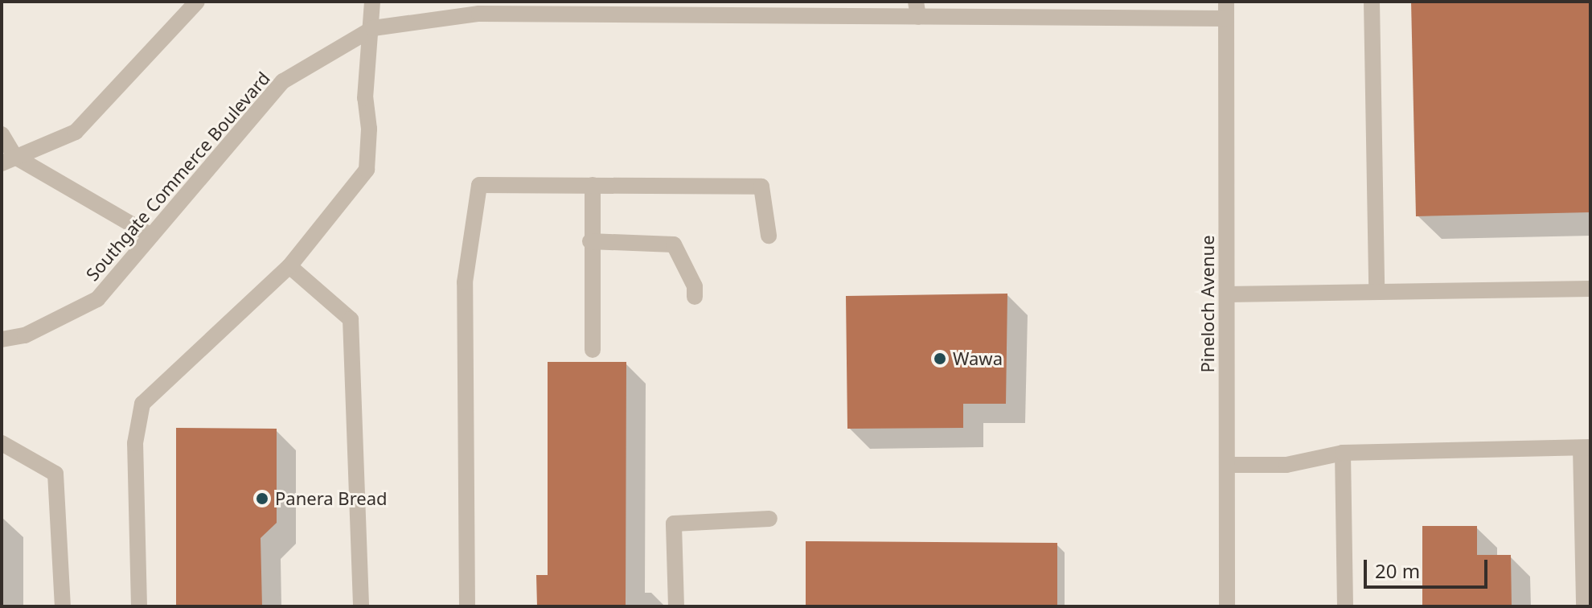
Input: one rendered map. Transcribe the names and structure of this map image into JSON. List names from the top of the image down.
{
  "streets": {
    "street": ["Southgate Commerce Boulevard", "Pineloch Avenue"]
  },
  "crossings": [
    ["Southgate Commerce Boulevard", "Pineloch Avenue"]
  ],
  "places": ["Wawa", "Panera Bread"],
  "scale_bar": "20 m"
}
